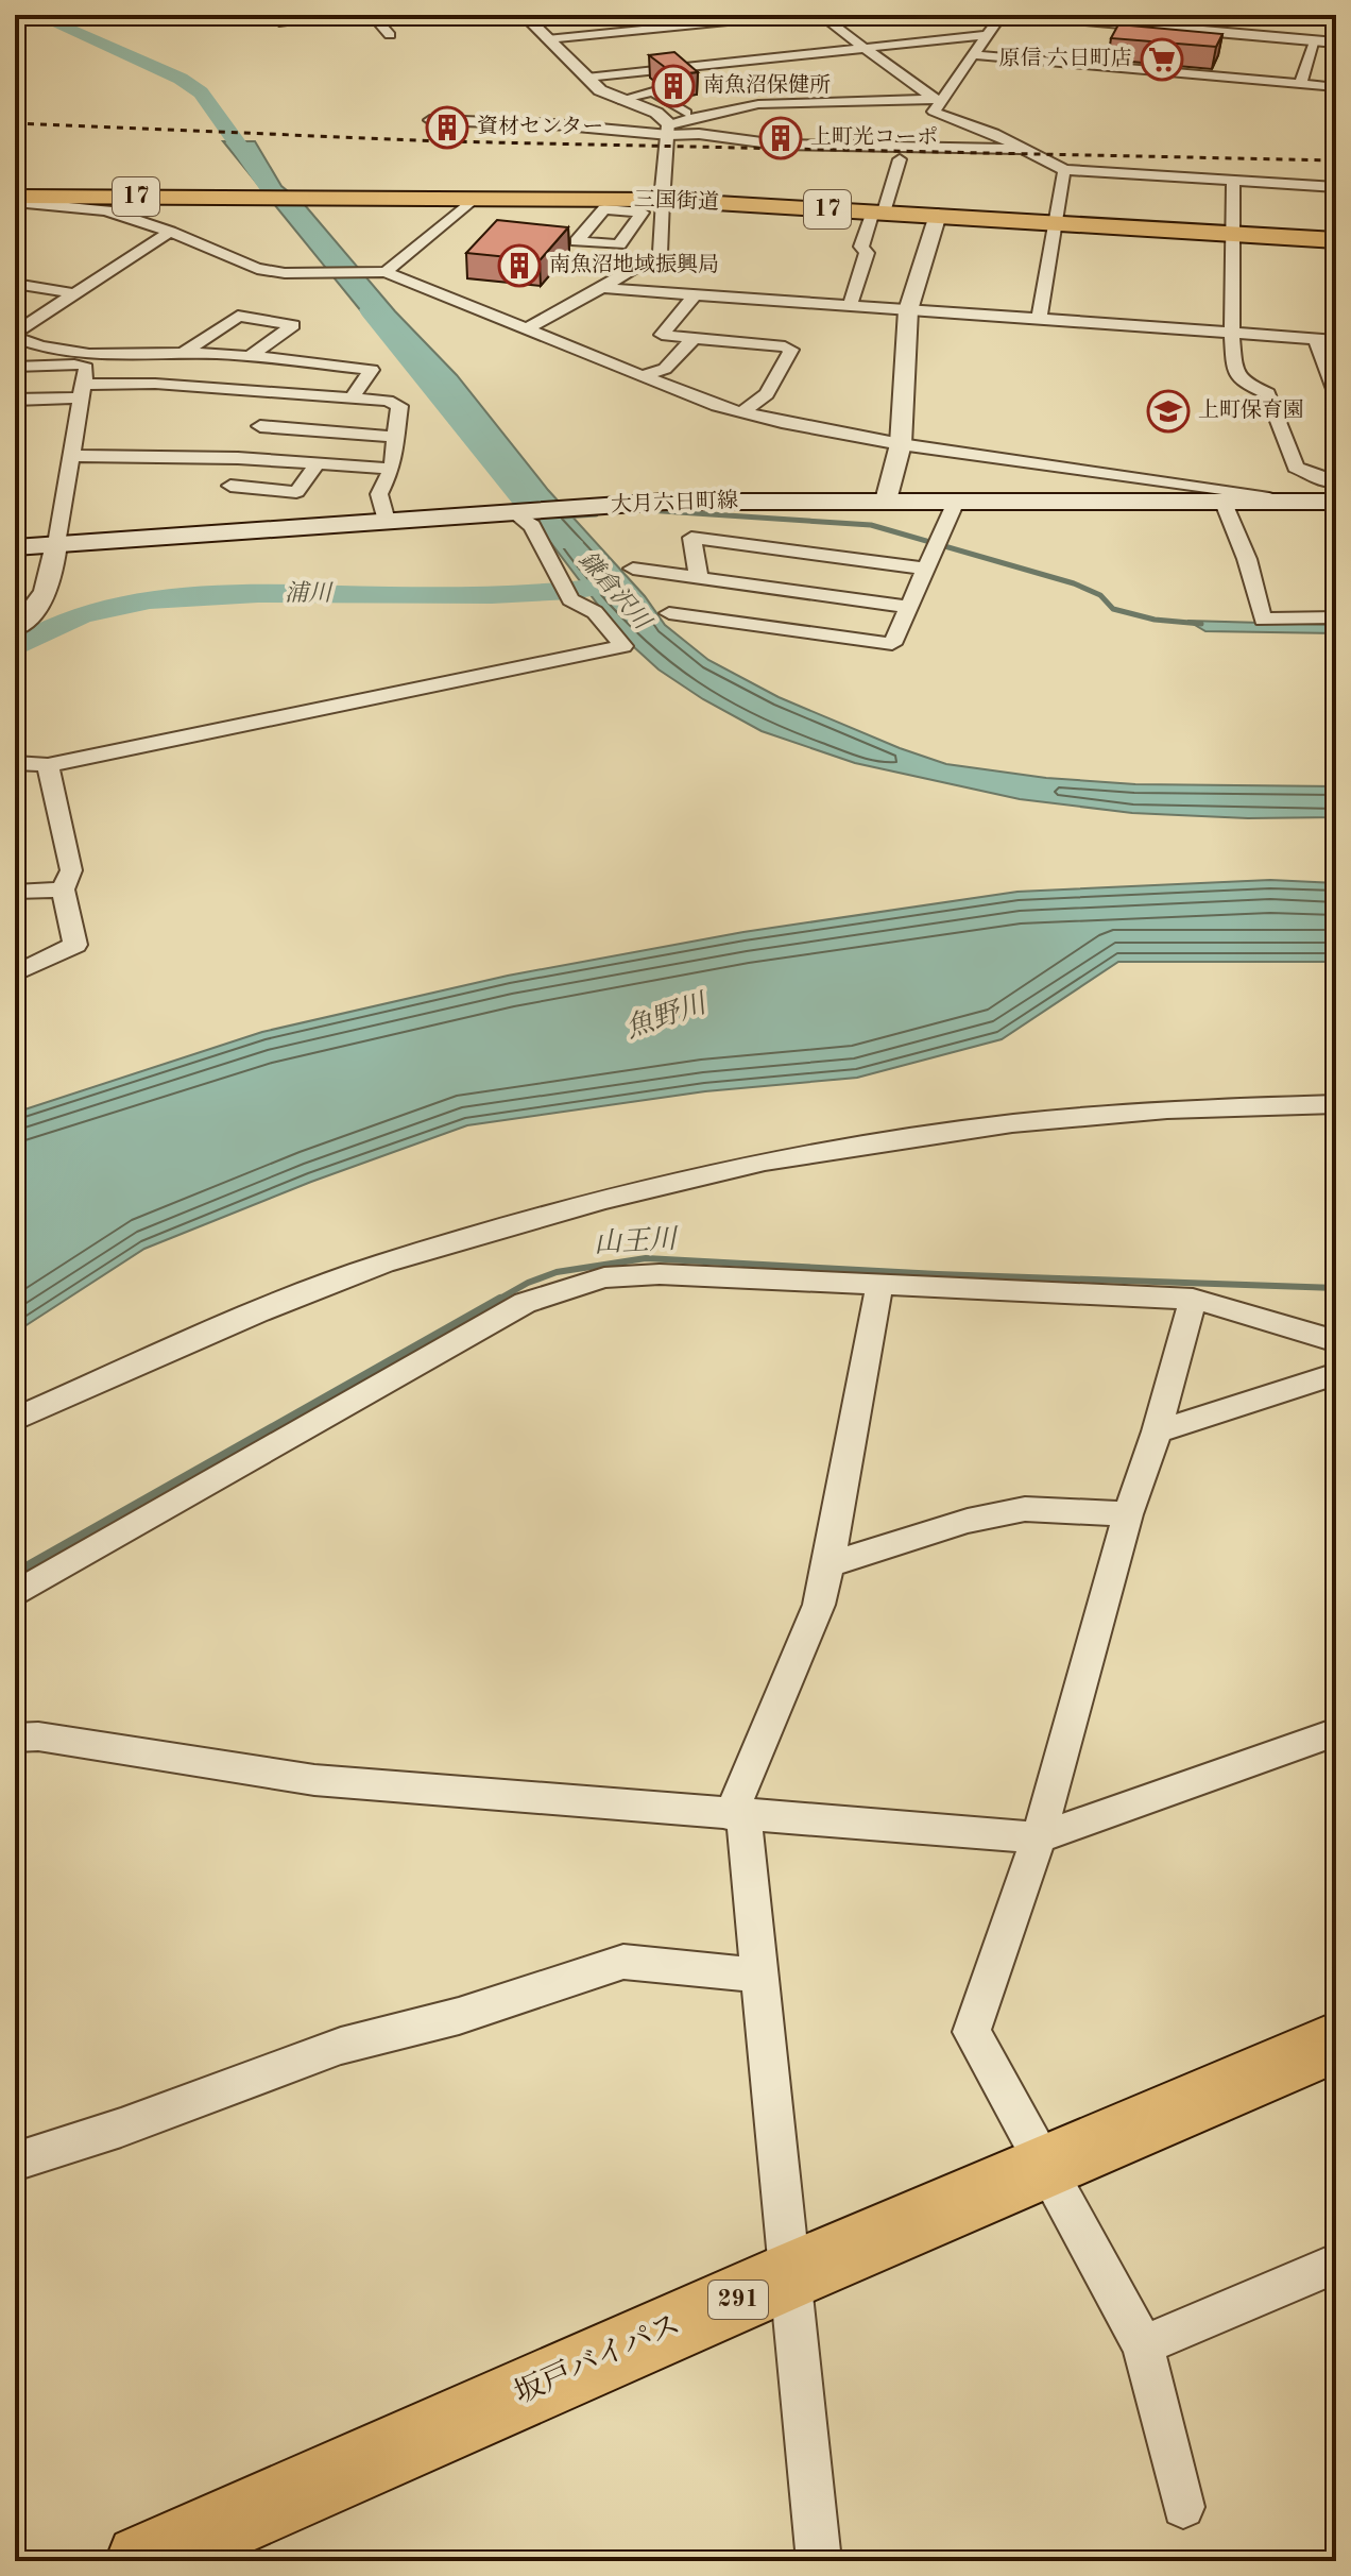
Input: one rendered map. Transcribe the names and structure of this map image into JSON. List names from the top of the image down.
{
  "streets": {
    "highway": [
      "17",
      "三国街道",
      "291",
      "坂戸バイパス"
    ],
    "main road": ["大月六日町線"]
  },
  "water": [
    "鎌倉沢川",
    "浦川",
    "魚野川",
    "山王川"
  ],
  "places": {
    "supermarket": ["原信 六日町店"],
    "building": [
      "南魚沼保健所",
      "資材センター",
      "上町光コーポ",
      "南魚沼地域振興局"
    ],
    "school or university": ["上町保育園"]
  }
}
